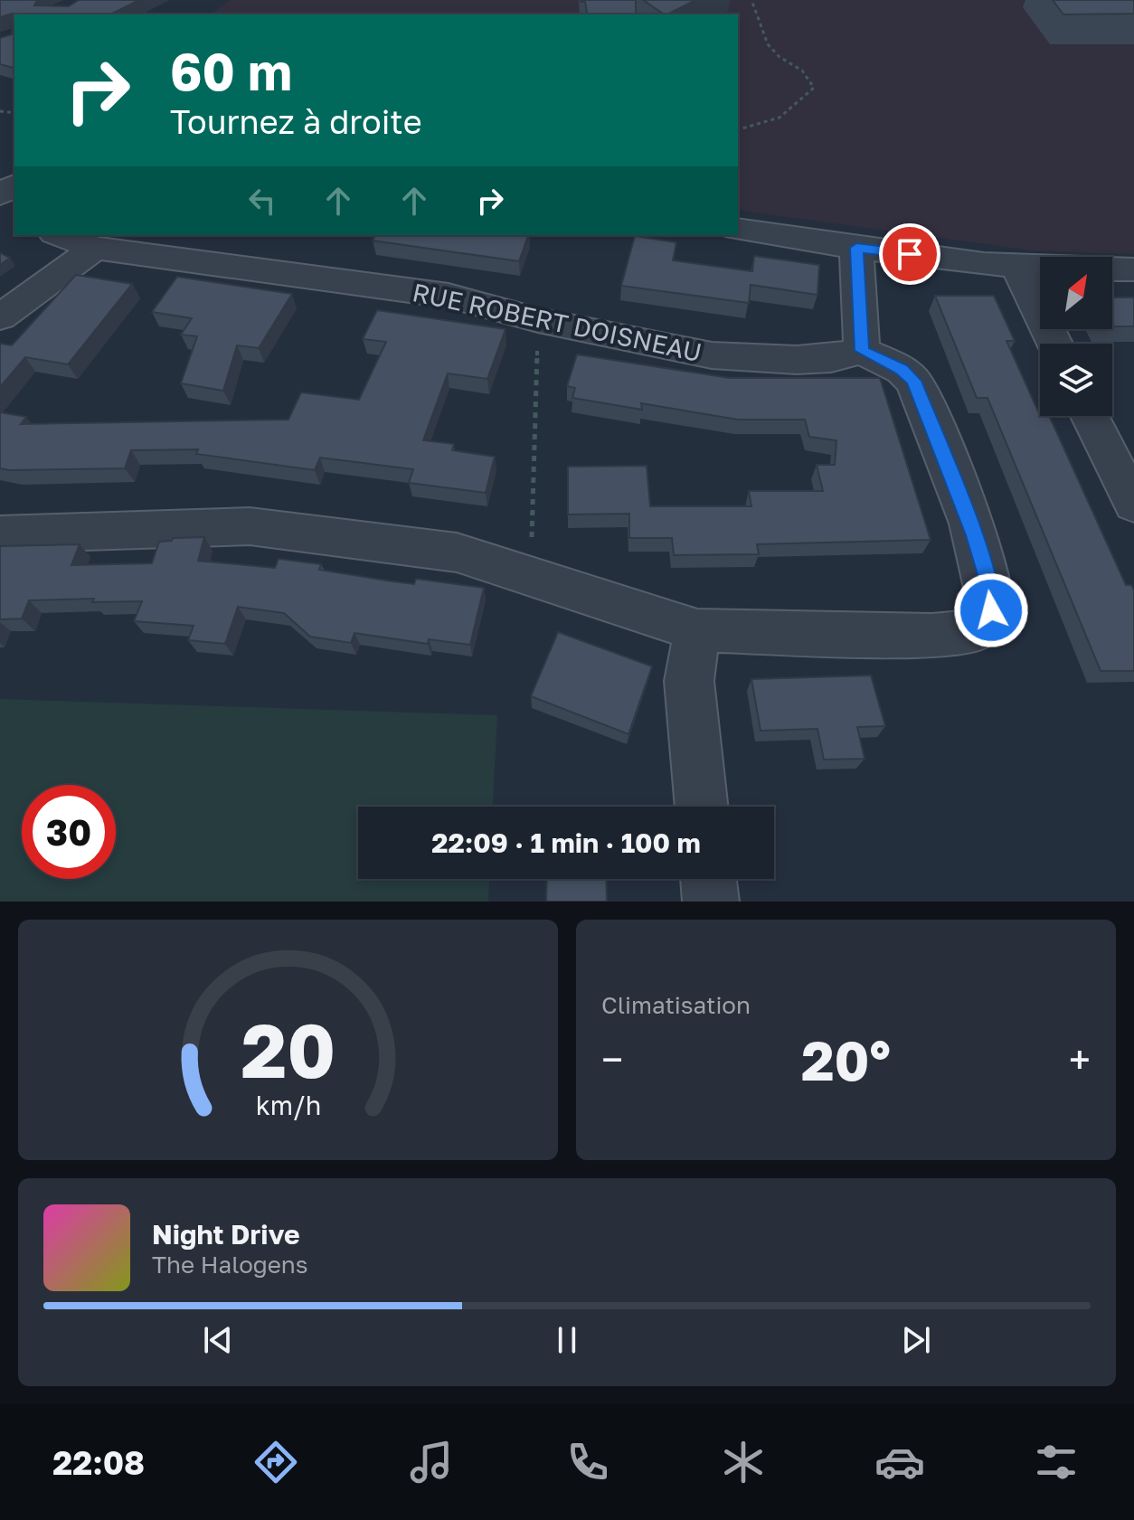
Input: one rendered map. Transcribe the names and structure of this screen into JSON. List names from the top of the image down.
{
  "streets": {
    "street": ["RUE ROBERT DOISNEAU"]
  },
  "north": "top right",
  "page": {
    "turn": ["60 m", "Tournez à droite"],
    "limit": "30",
    "trip": "22:09 · 1 min · 100 m",
    "tile": "Climatisation",
    "heat": ["−", "20°", "+"],
    "song": ["Night Drive", "The Halogens"],
    "tabs": "22:08",
    "gauge": ["20", "km/h"]
  }
}
